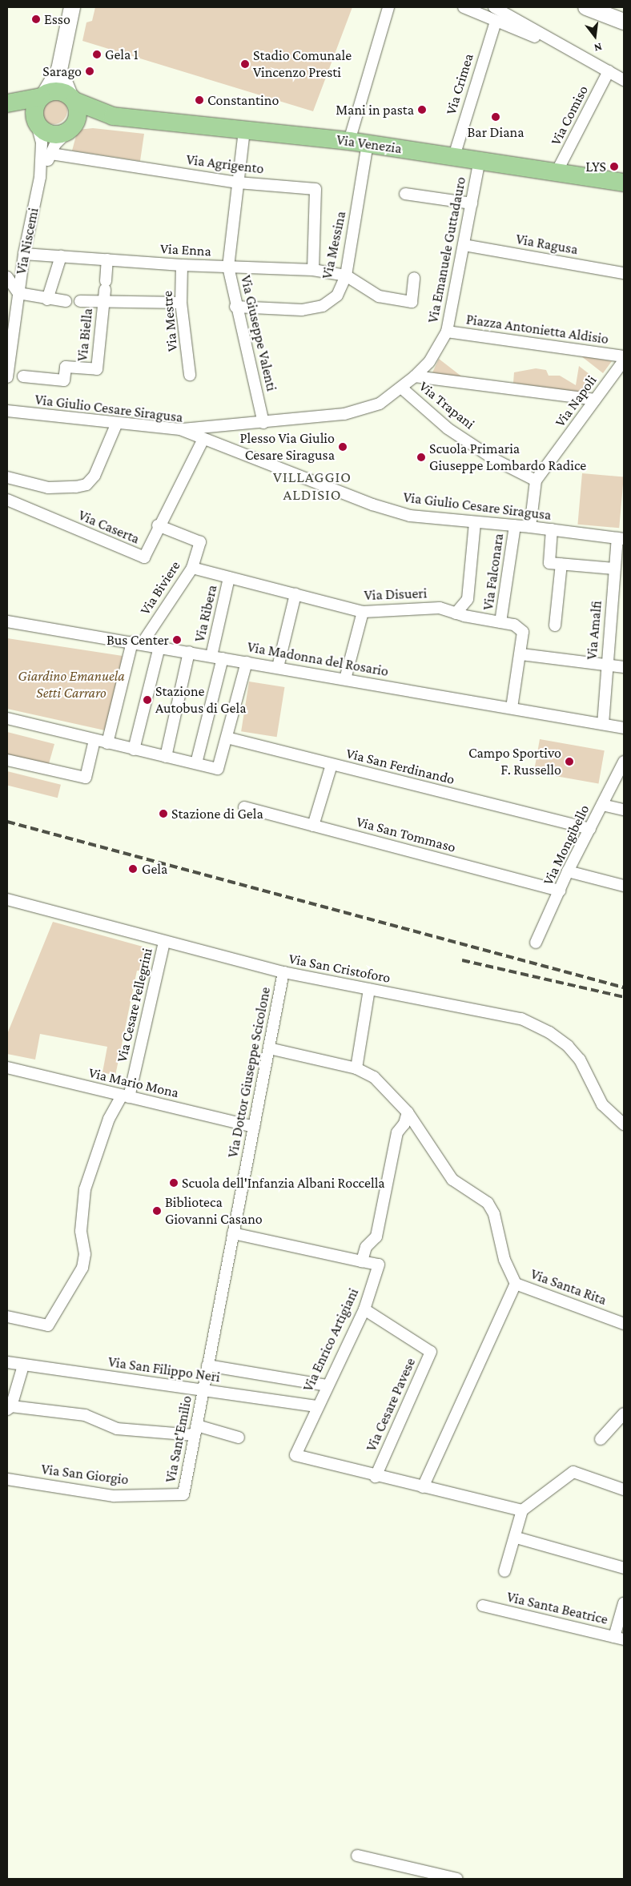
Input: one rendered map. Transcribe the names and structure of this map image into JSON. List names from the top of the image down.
{
  "streets": {
    "main road": ["Via Venezia"],
    "street": [
      "Via Crimea",
      "Via Comiso",
      "Via Agrigento",
      "Via Niscemi",
      "Via Ragusa",
      "Via Messina",
      "Via Enna",
      "Via Emanuele Guttadauro",
      "Via Mestre",
      "Piazza Antonietta Aldisio",
      "Via Giuseppe Valenti",
      "Via Biella",
      "Via Napoli",
      "Via Trapani",
      "Via Giulio Cesare Siragusa",
      "Via Caserta",
      "Via Falconara",
      "Via Biviere",
      "Via Disueri",
      "Via Ribera",
      "Via Amalfi",
      "Via Madonna del Rosario",
      "Via San Ferdinando",
      "Via San Tommaso",
      "Via Mongibello",
      "Via San Cristoforo",
      "Via Cesare Pellegrini",
      "Via Dottor Giuseppe Scicolone",
      "Via Mario Mona",
      "Via Santa Rita",
      "Via Enrico Artigiani",
      "Via San Filippo Neri",
      "Via Cesare Pavese",
      "Via Sant'Emilio",
      "Via San Giorgio",
      "Via Santa Beatrice"
    ]
  },
  "crossings": [
    ["Via Crimea", "Via Venezia"],
    ["Via Comiso", "Via Venezia"],
    ["Via Venezia", "Via Messina"],
    ["Via Venezia", "Via Emanuele Guttadauro"],
    ["Via Venezia", "Via Giuseppe Valenti"],
    ["Via Agrigento", "Via Enna"],
    ["Via Agrigento", "Via Giuseppe Valenti"],
    ["Via Niscemi", "Via Enna"],
    ["Via Ragusa", "Via Emanuele Guttadauro"],
    ["Via Messina", "Via Enna"],
    ["Via Messina", "Via Giuseppe Valenti"],
    ["Via Enna", "Via Mestre"],
    ["Via Enna", "Via Giuseppe Valenti"],
    ["Via Enna", "Via Biella"],
    ["Via Emanuele Guttadauro", "Piazza Antonietta Aldisio"],
    ["Via Emanuele Guttadauro", "Via Giuseppe Valenti"],
    ["Via Emanuele Guttadauro", "Via Trapani"],
    ["Via Emanuele Guttadauro", "Via Giulio Cesare Siragusa"],
    ["Via Napoli", "Via Trapani"],
    ["Via Napoli", "Via Giulio Cesare Siragusa"],
    ["Via Giulio Cesare Siragusa", "Via Caserta"],
    ["Via Giulio Cesare Siragusa", "Via Falconara"],
    ["Via Giulio Cesare Siragusa", "Via Amalfi"],
    ["Via Caserta", "Via Biviere"],
    ["Via Falconara", "Via Disueri"],
    ["Via Biviere", "Via Disueri"],
    ["Via Biviere", "Via Madonna del Rosario"],
    ["Via Disueri", "Via Ribera"],
    ["Via Disueri", "Via Madonna del Rosario"],
    ["Via Ribera", "Via Madonna del Rosario"],
    ["Via Amalfi", "Via Madonna del Rosario"],
    ["Via San Ferdinando", "Via Mongibello"],
    ["Via San Tommaso", "Via Mongibello"],
    ["Via San Cristoforo", "Via Cesare Pellegrini"],
    ["Via San Cristoforo", "Via Dottor Giuseppe Scicolone"],
    ["Via Cesare Pellegrini", "Via Mario Mona"],
    ["Via Dottor Giuseppe Scicolone", "Via Mario Mona"],
    ["Via Dottor Giuseppe Scicolone", "Via Santa Rita"],
    ["Via Dottor Giuseppe Scicolone", "Via San Filippo Neri"],
    ["Via Dottor Giuseppe Scicolone", "Via Sant'Emilio"],
    ["Via Enrico Artigiani", "Via San Filippo Neri"],
    ["Via Enrico Artigiani", "Via Cesare Pavese"],
    ["Via San Filippo Neri", "Via Sant'Emilio"],
    ["Via Sant'Emilio", "Via San Giorgio"]
  ],
  "districts": ["VILLAGGIO ALDISIO"],
  "parks": ["Giardino Emanuela Setti Carraro"],
  "places": [
    "Esso",
    "Gela 1",
    "Stadio Comunale Vincenzo Presti",
    "Sarago",
    "Constantino",
    "Mani in pasta",
    "Bar Diana",
    "LYS",
    "Plesso Via Giulio Cesare Siragusa",
    "Scuola Primaria Giuseppe Lombardo Radice",
    "Bus Center",
    "Stazione Autobus di Gela",
    "Campo Sportivo F. Russello",
    "Stazione di Gela",
    "Gela",
    "Scuola dell'Infanzia Albani Roccella",
    "Biblioteca Giovanni Casano"
  ],
  "north": "bottom"
}
